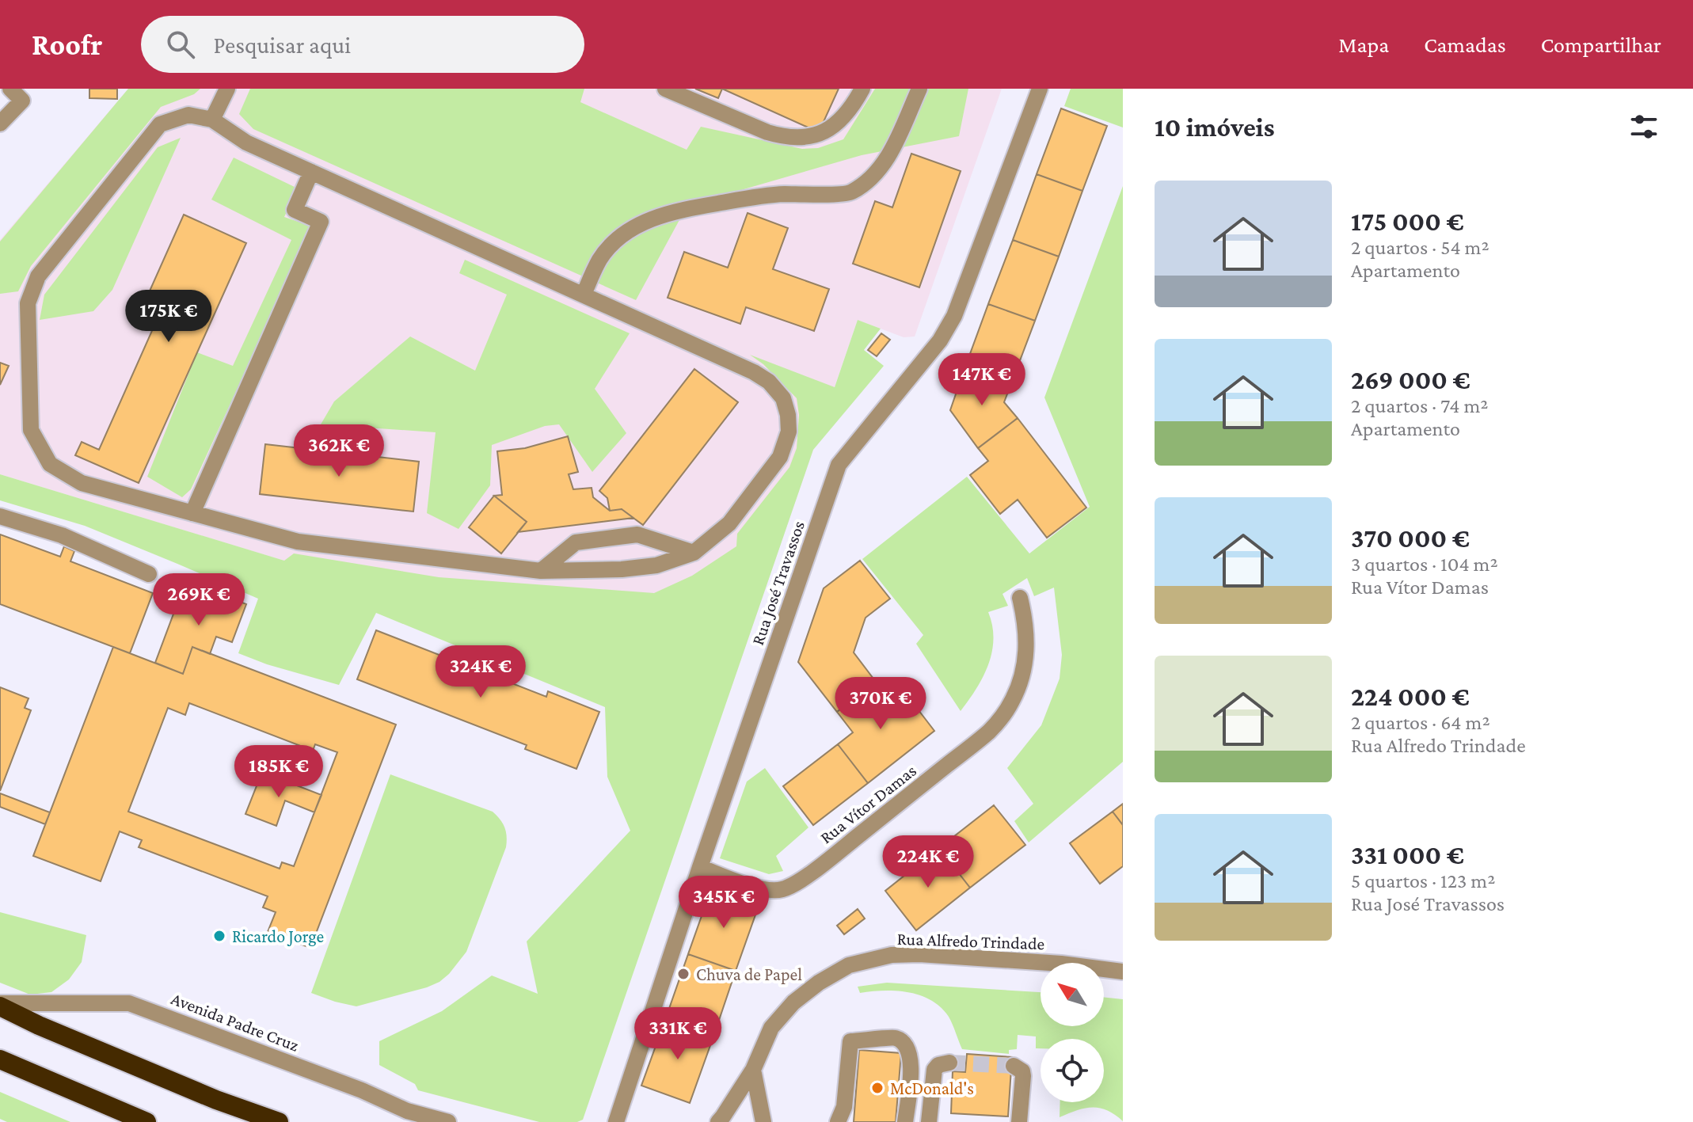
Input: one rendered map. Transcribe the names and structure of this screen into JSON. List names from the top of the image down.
{
  "streets": {
    "highway": ["Avenida Padre Cruz"],
    "street": ["Rua José Travassos", "Rua Vítor Damas", "Rua Alfredo Trindade"]
  },
  "crossings": [
    ["Rua José Travassos", "Rua Vítor Damas"]
  ],
  "places": ["Ricardo Jorge", "Chuva de Papel", "McDonald's"],
  "north": "top left",
  "page": {
    "header": "Roofr",
    "search": "Pesquisar aqui",
    "nav": ["Mapa", "Camadas", "Compartilhar"],
    "heading": "10 imóveis",
    "list": [
      {
        "name": "175 000 €",
        "note": "2 quartos · 54 m² · Apartamento"
      },
      {
        "name": "269 000 €",
        "note": "2 quartos · 74 m² · Apartamento"
      },
      {
        "name": "370 000 €",
        "note": "3 quartos · 104 m² · Rua Vítor Damas"
      },
      {
        "name": "224 000 €",
        "note": "2 quartos · 64 m² · Rua Alfredo Trindade"
      },
      {
        "name": "331 000 €",
        "note": "5 quartos · 123 m² · Rua José Travassos"
      }
    ],
    "price": [
      "175K €",
      "147K €",
      "362K €",
      "269K €",
      "324K €",
      "370K €",
      "185K €",
      "224K €",
      "345K €",
      "331K €"
    ]
  }
}
